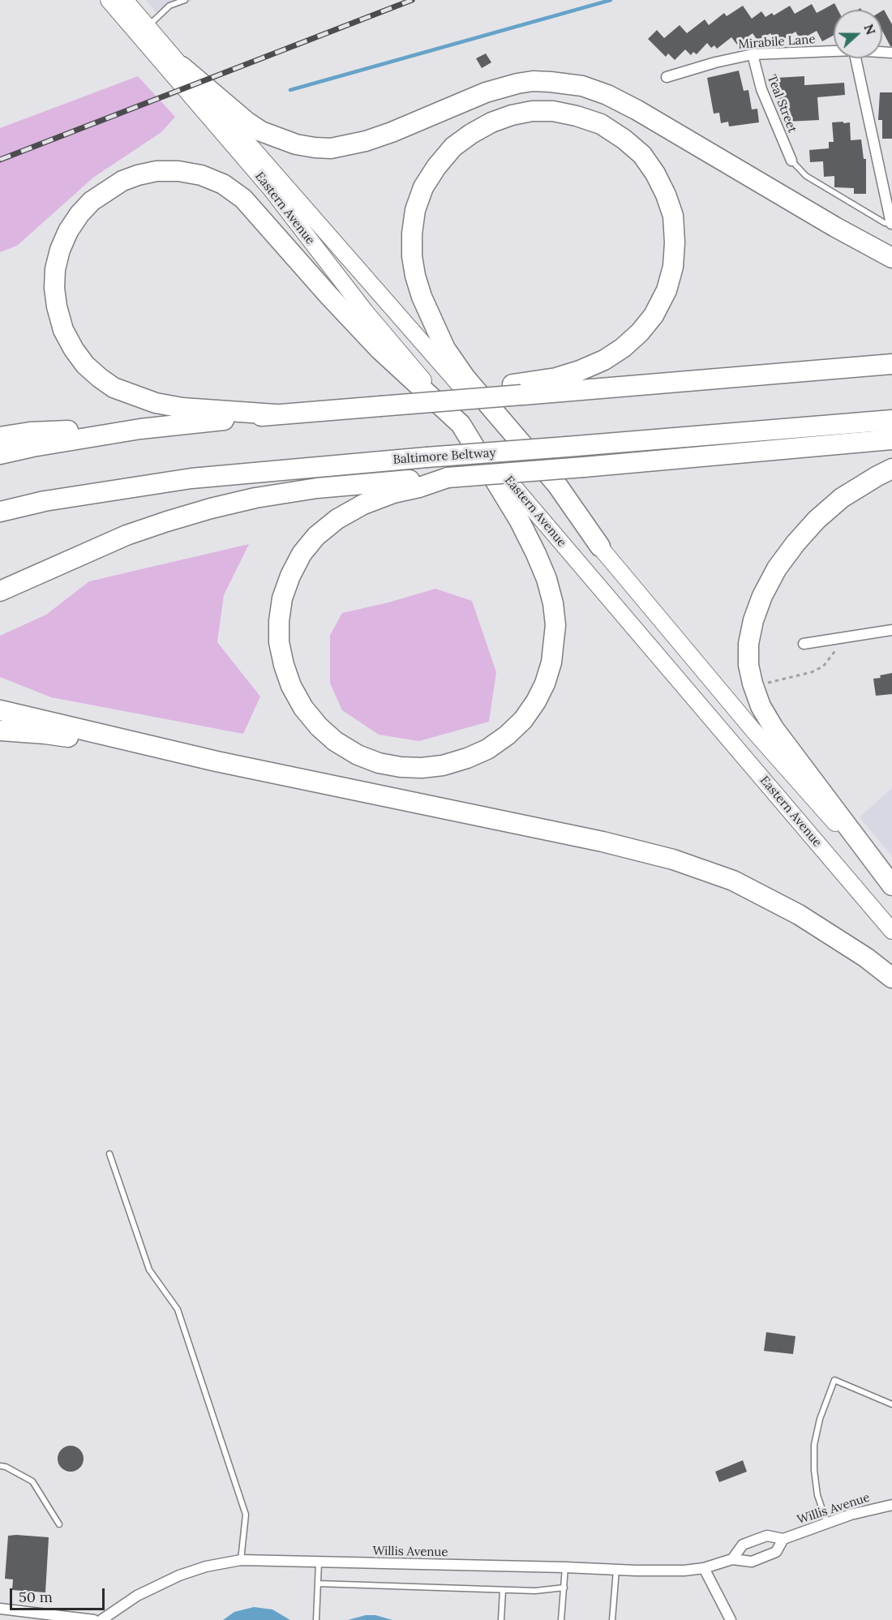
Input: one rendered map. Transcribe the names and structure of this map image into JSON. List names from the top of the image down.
{
  "streets": {
    "highway": ["Baltimore Beltway"],
    "main road": ["Eastern Avenue"],
    "street": ["Mirabile Lane", "Teal Street", "Willis Avenue"]
  },
  "crossings": [
    ["Mirabile Lane", "Teal Street"]
  ],
  "scale_bar": "50 m",
  "north": "right"
}
